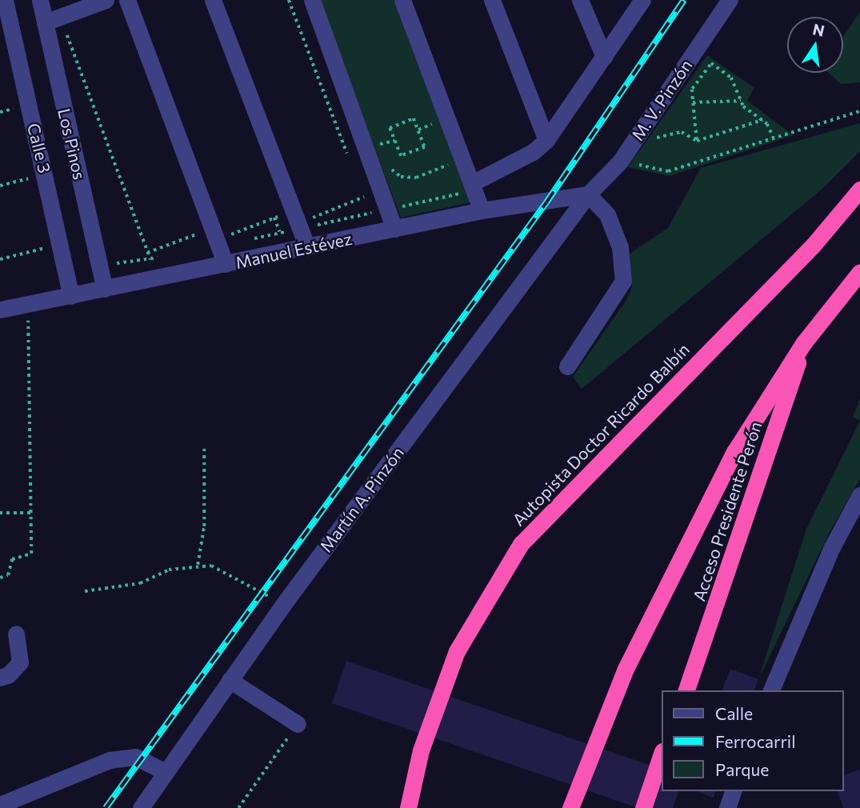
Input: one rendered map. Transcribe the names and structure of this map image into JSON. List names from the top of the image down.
{
  "streets": {
    "highway": ["Autopista Doctor Ricardo Balbín", "Acceso Presidente Perón"],
    "street": [
      "M. V. Pinzón",
      "Los Pinos",
      "Calle 3",
      "Manuel Estévez",
      "Martín A. Pinzón"
    ]
  },
  "crossings": [
    ["M. V. Pinzón", "Manuel Estévez"],
    ["M. V. Pinzón", "Martín A. Pinzón"],
    ["Los Pinos", "Manuel Estévez"],
    ["Calle 3", "Manuel Estévez"],
    ["Manuel Estévez", "Martín A. Pinzón"]
  ],
  "legend": ["Calle", "Ferrocarril", "Parque"],
  "north": "top"
}
